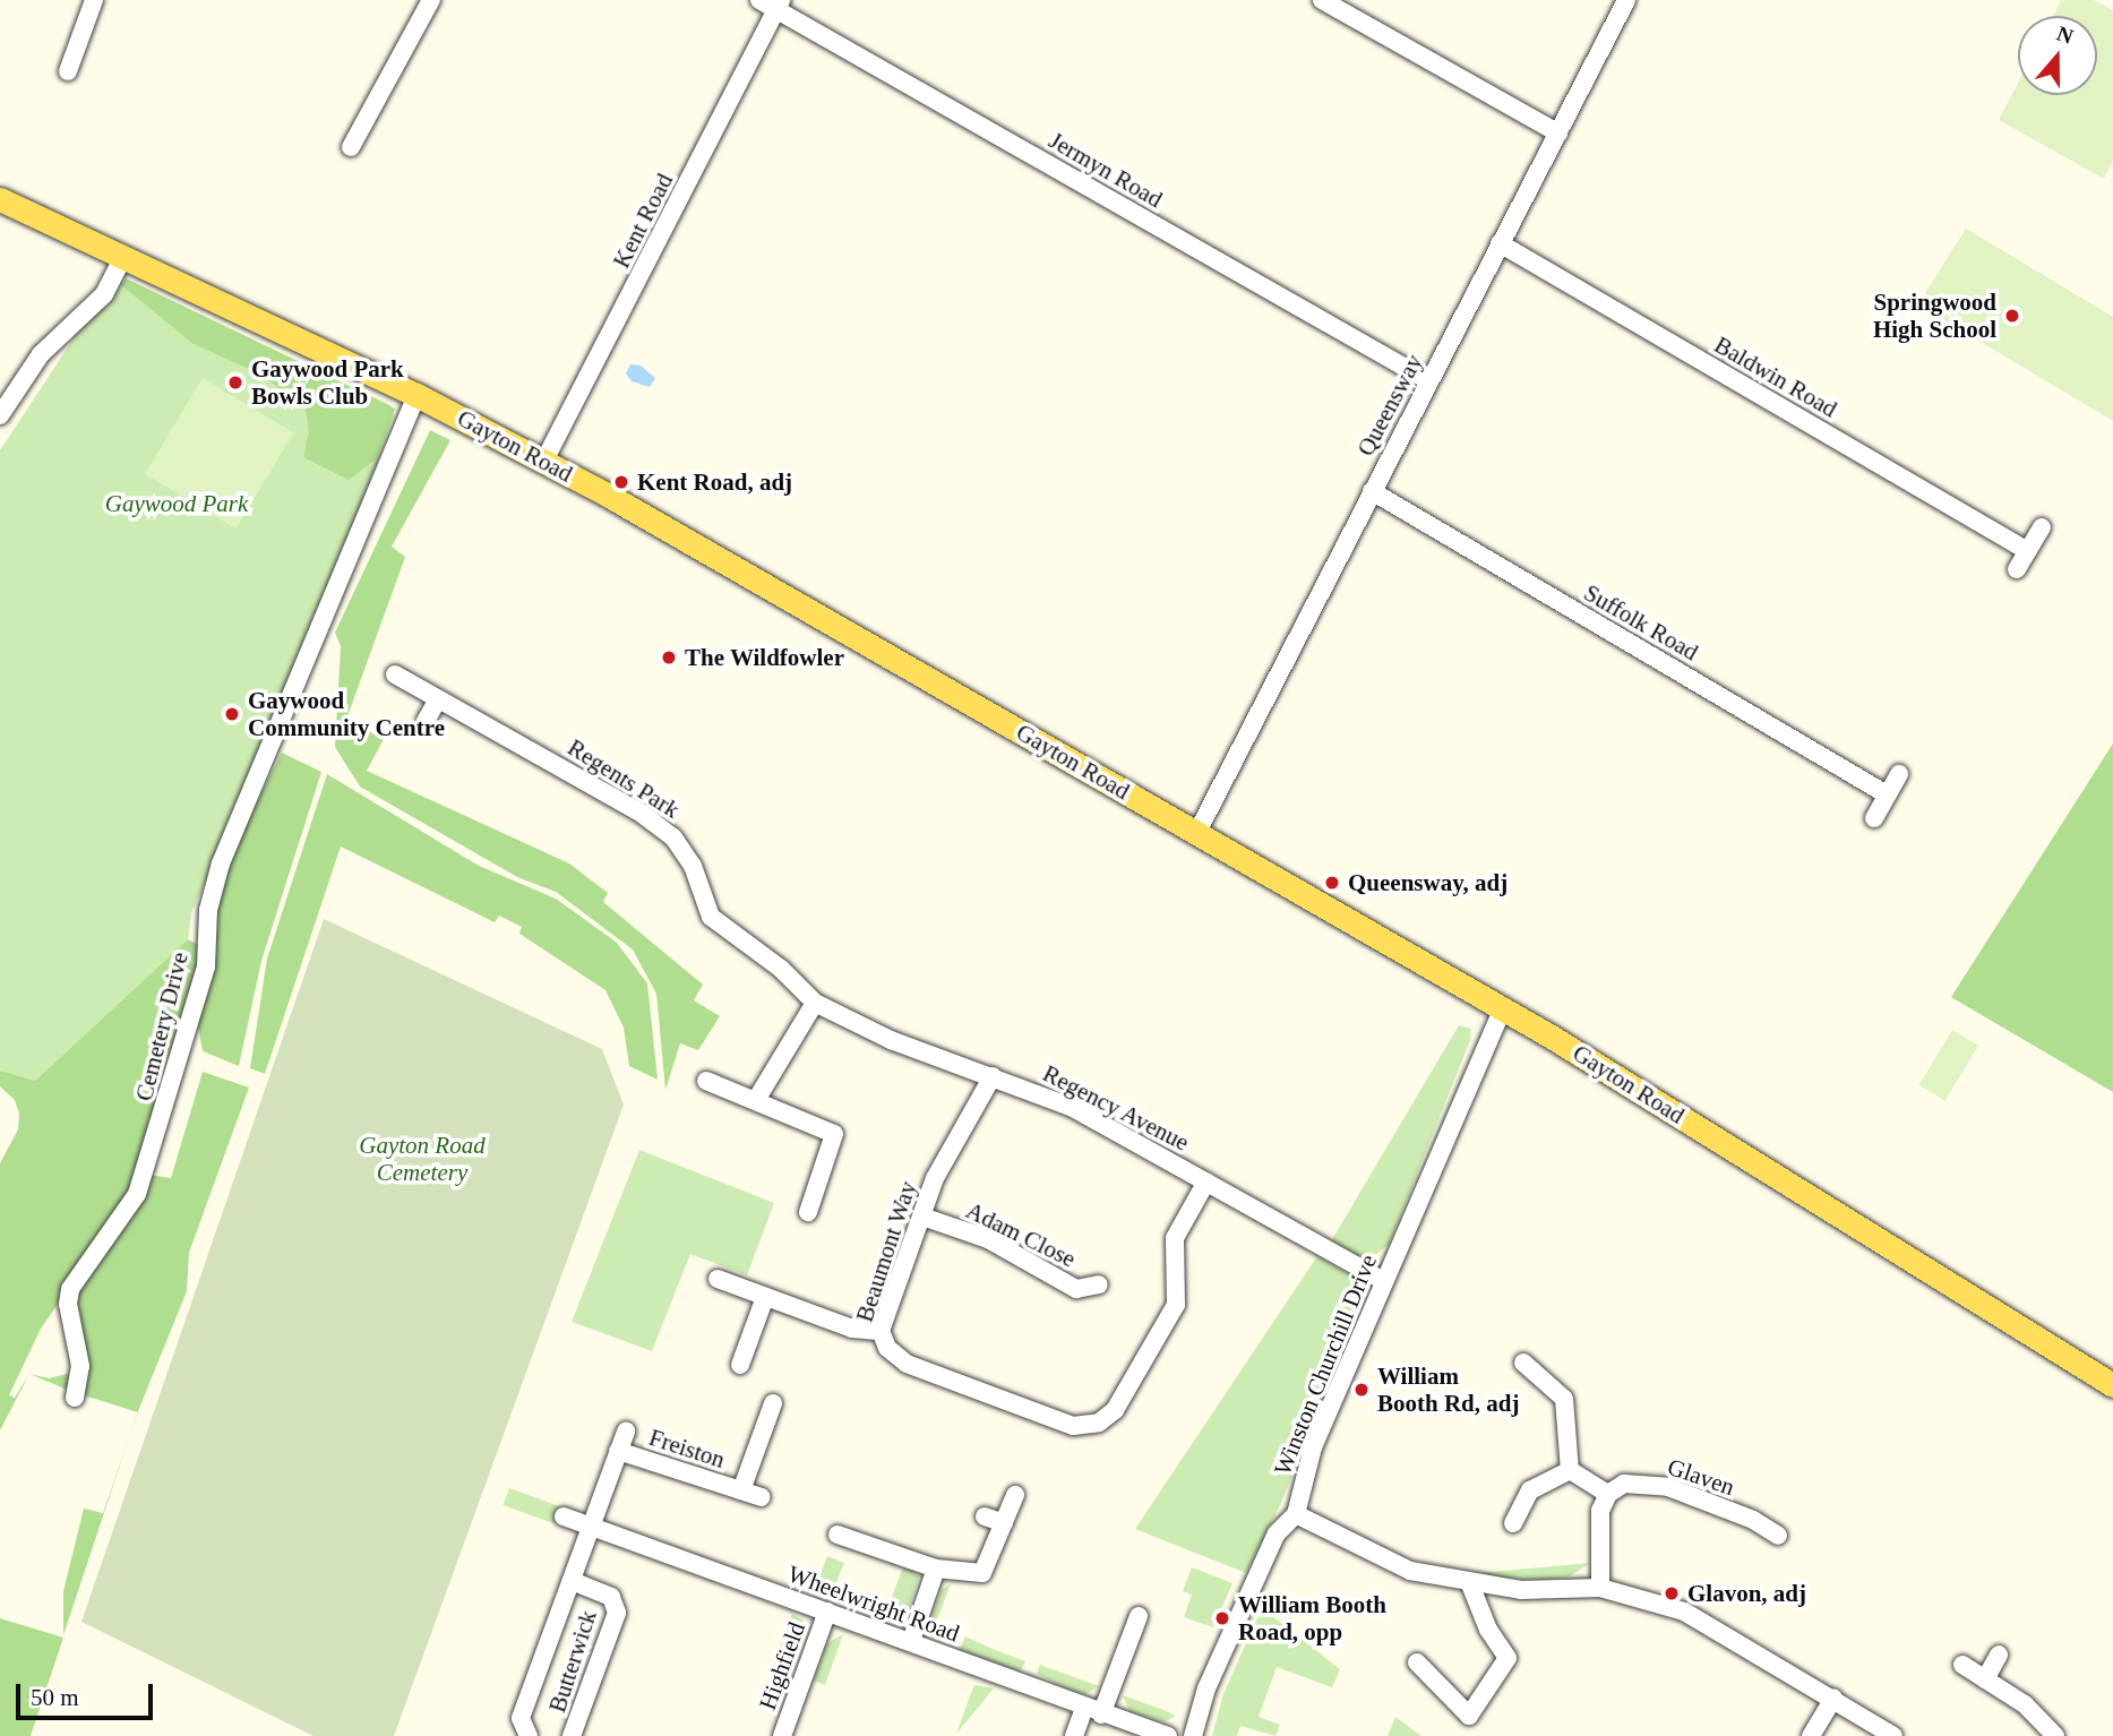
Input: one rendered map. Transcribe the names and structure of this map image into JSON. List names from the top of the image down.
{
  "streets": {
    "main road": ["Gayton Road"],
    "street": [
      "Jermyn Road",
      "Kent Road",
      "Baldwin Road",
      "Queensway",
      "Suffolk Road",
      "Regents Park",
      "Cemetery Drive",
      "Regency Avenue",
      "Adam Close",
      "Beaumont Way",
      "Winston Churchill Drive",
      "Freiston",
      "Glaven",
      "Wheelwright Road",
      "Butterwick",
      "Highfield"
    ]
  },
  "crossings": [
    ["Jermyn Road", "Kent Road"],
    ["Jermyn Road", "Queensway"],
    ["Kent Road", "Gayton Road"],
    ["Baldwin Road", "Queensway"],
    ["Queensway", "Gayton Road"],
    ["Queensway", "Suffolk Road"],
    ["Gayton Road", "Cemetery Drive"],
    ["Gayton Road", "Winston Churchill Drive"],
    ["Regents Park", "Regency Avenue"],
    ["Regency Avenue", "Beaumont Way"],
    ["Regency Avenue", "Winston Churchill Drive"],
    ["Adam Close", "Beaumont Way"],
    ["Freiston", "Wheelwright Road"],
    ["Freiston", "Butterwick"],
    ["Wheelwright Road", "Butterwick"],
    ["Wheelwright Road", "Highfield"]
  ],
  "parks": ["Gaywood Park", "Gayton Road Cemetery"],
  "places": [
    "Springwood High School",
    "Gaywood Park Bowls Club",
    "Kent Road, adj",
    "The Wildfowler",
    "Gaywood Community Centre",
    "Queensway, adj",
    "William Booth Rd, adj",
    "Glavon, adj",
    "William Booth Road, opp"
  ],
  "scale_bar": "50 m",
  "north": "top"
}
